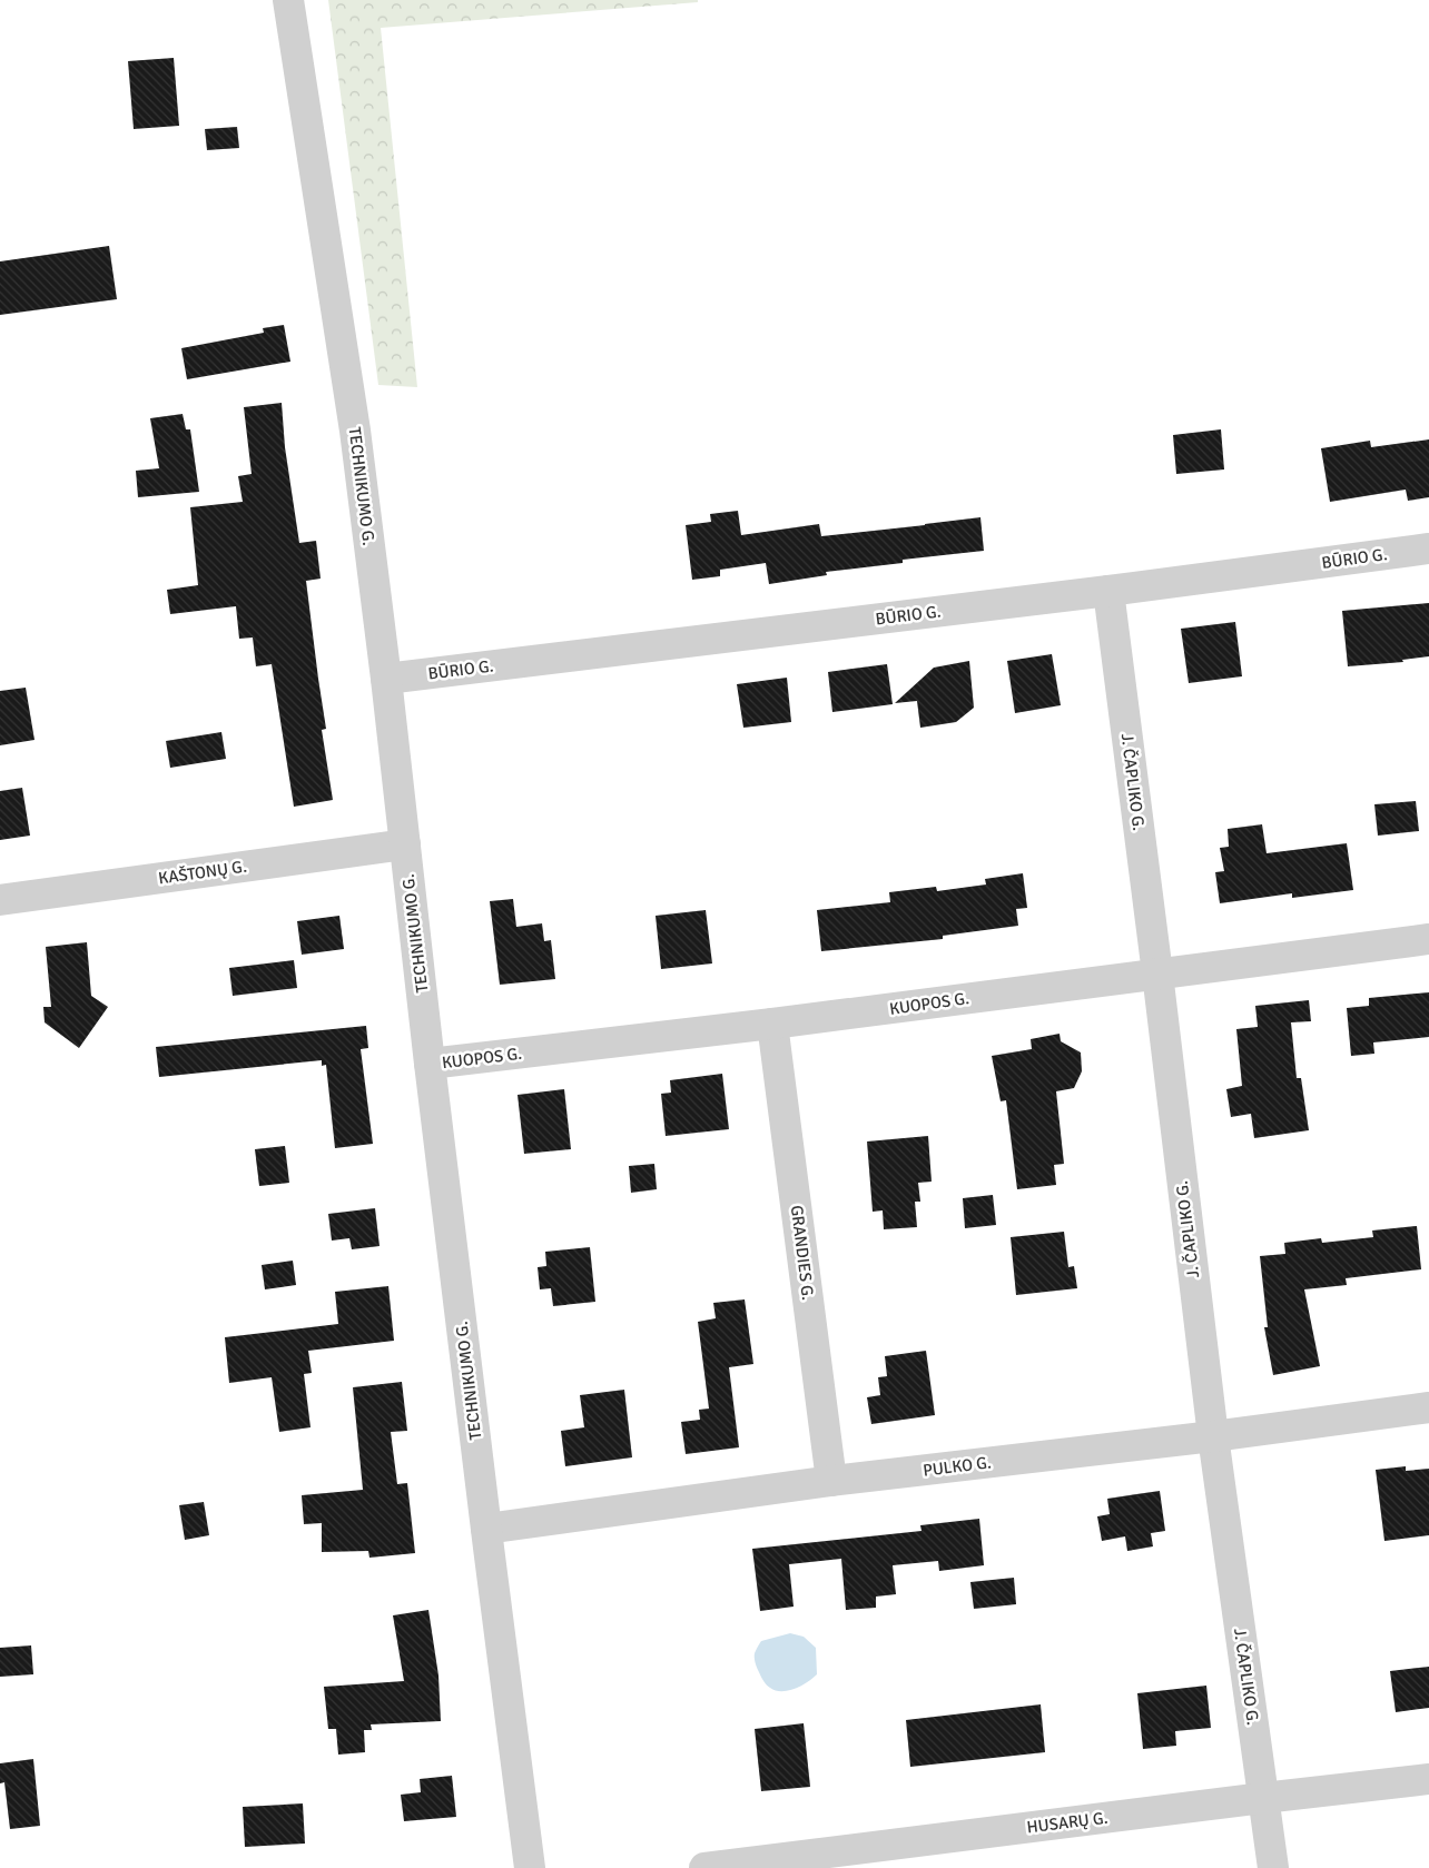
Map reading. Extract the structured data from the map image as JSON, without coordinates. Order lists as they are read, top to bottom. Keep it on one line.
{"streets":{"street":["TECHNIKUMO G.","BŪRIO G.","J. ČAPLIKO G.","KAŠTONŲ G.","KUOPOS G.","GRANDIES G.","PULKO G.","HUSARŲ G."]},"crossings":[["TECHNIKUMO G.","BŪRIO G."],["TECHNIKUMO G.","KAŠTONŲ G."],["TECHNIKUMO G.","KUOPOS G."],["TECHNIKUMO G.","PULKO G."],["BŪRIO G.","J. ČAPLIKO G."],["J. ČAPLIKO G.","KUOPOS G."],["J. ČAPLIKO G.","PULKO G."],["J. ČAPLIKO G.","HUSARŲ G."],["KUOPOS G.","GRANDIES G."],["GRANDIES G.","PULKO G."]]}
